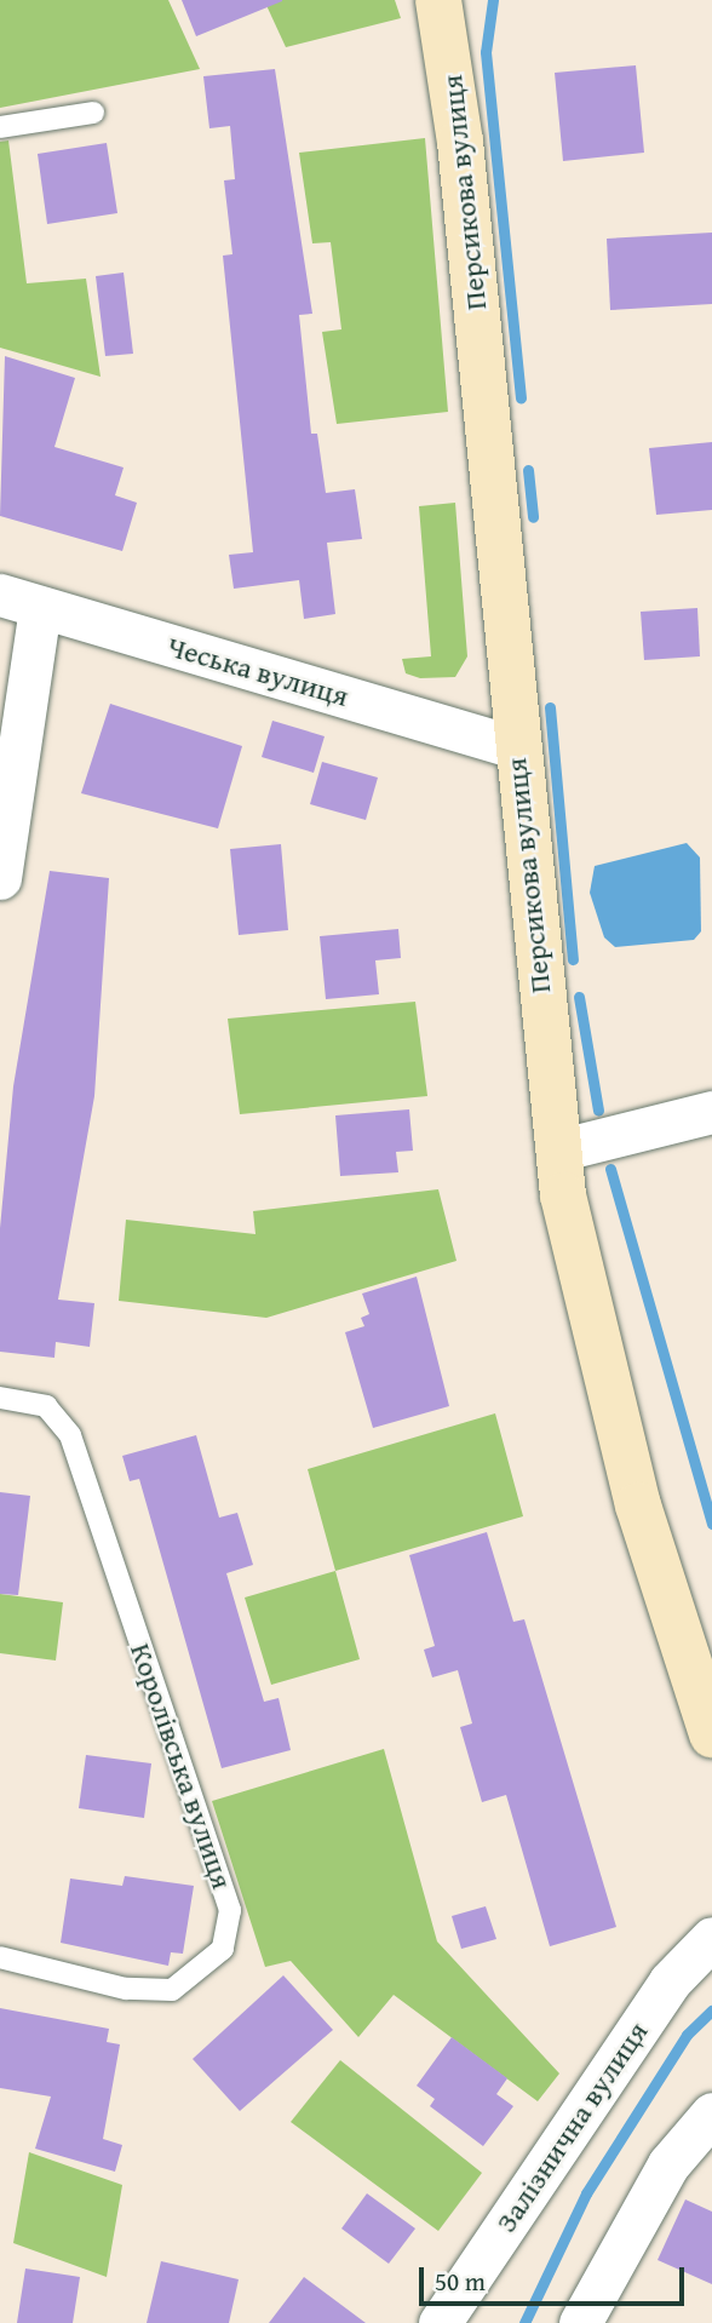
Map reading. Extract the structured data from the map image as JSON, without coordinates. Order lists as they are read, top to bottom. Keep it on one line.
{"streets":{"main road":["Персикова вулиця"],"street":["Чеська вулиця","Залізнична вулиця"],"lane":["Королівська вулиця"]},"crossings":[["Персикова вулиця","Чеська вулиця"]],"scale_bar":"50 m"}
